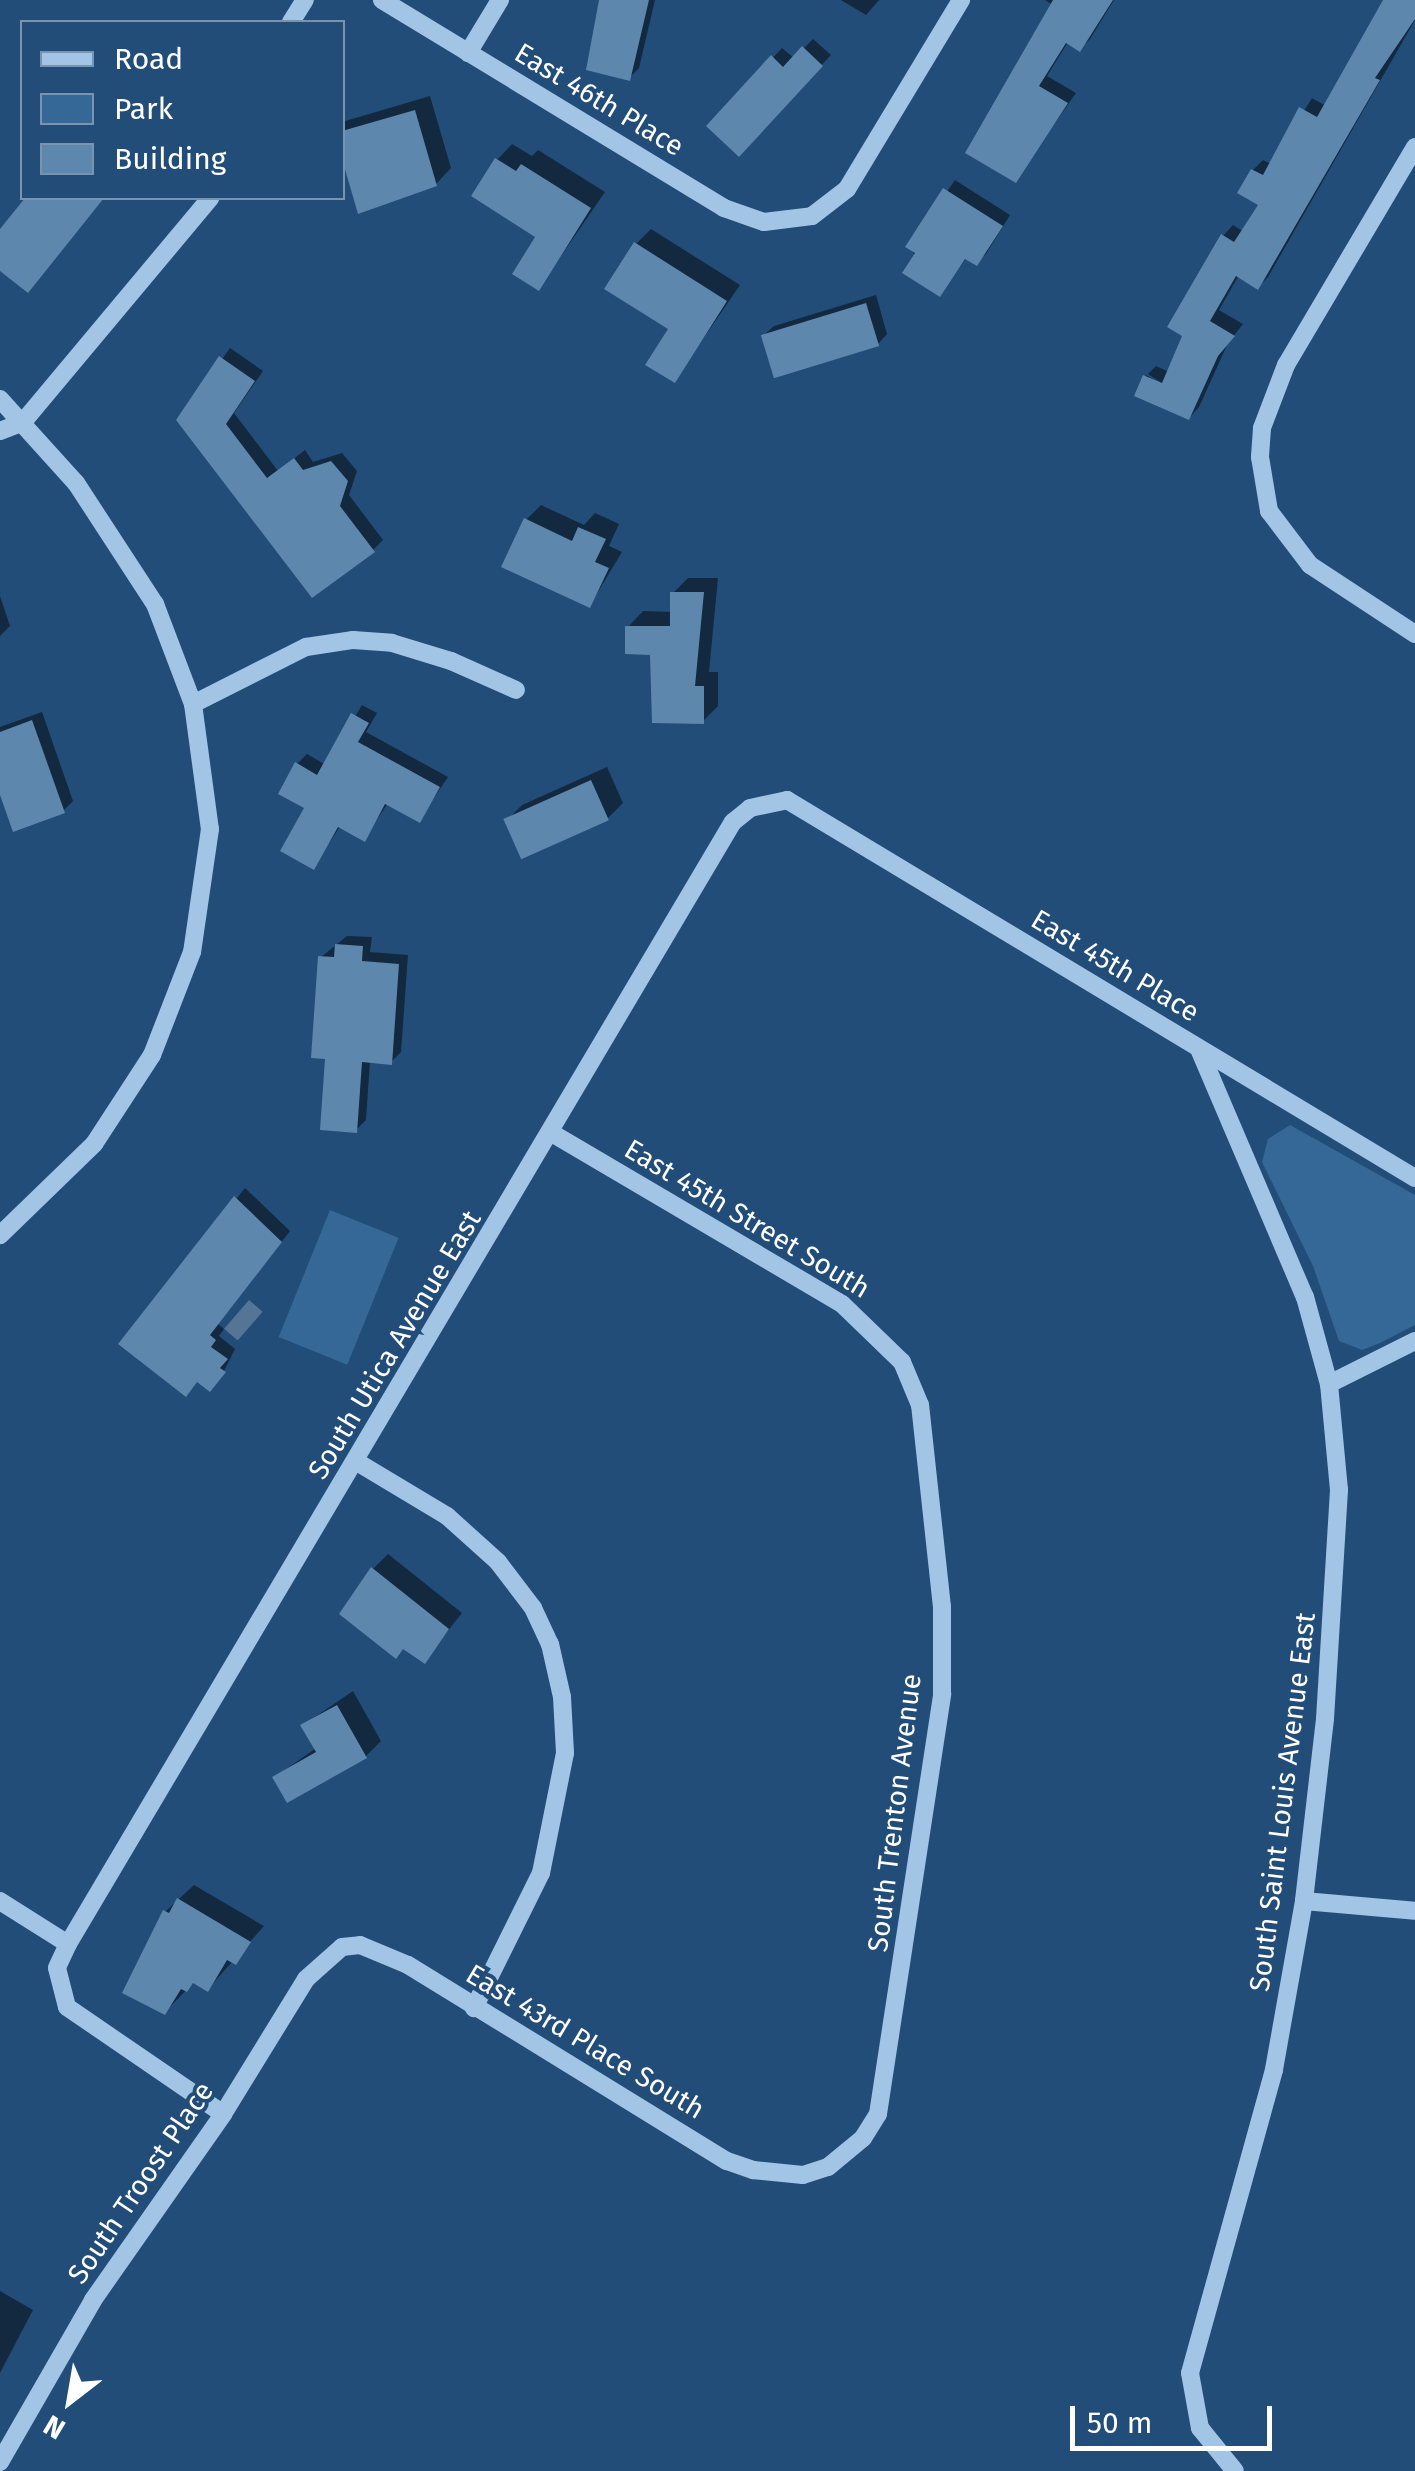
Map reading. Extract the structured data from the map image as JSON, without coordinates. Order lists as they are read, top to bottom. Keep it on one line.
{"streets":{"street":["East 46th Place","East 45th Place","East 45th Street South","South Utica Avenue East","South Saint Louis Avenue East","South Trenton Avenue","East 43rd Place South","South Troost Place"]},"crossings":[["East 45th Place","South Utica Avenue East"],["East 45th Place","South Saint Louis Avenue East"],["East 45th Street South","South Utica Avenue East"],["East 45th Street South","South Trenton Avenue"],["South Trenton Avenue","East 43rd Place South"],["East 43rd Place South","South Troost Place"]],"legend":["Road","Park","Building"],"scale_bar":"50 m","north":"bottom left"}
